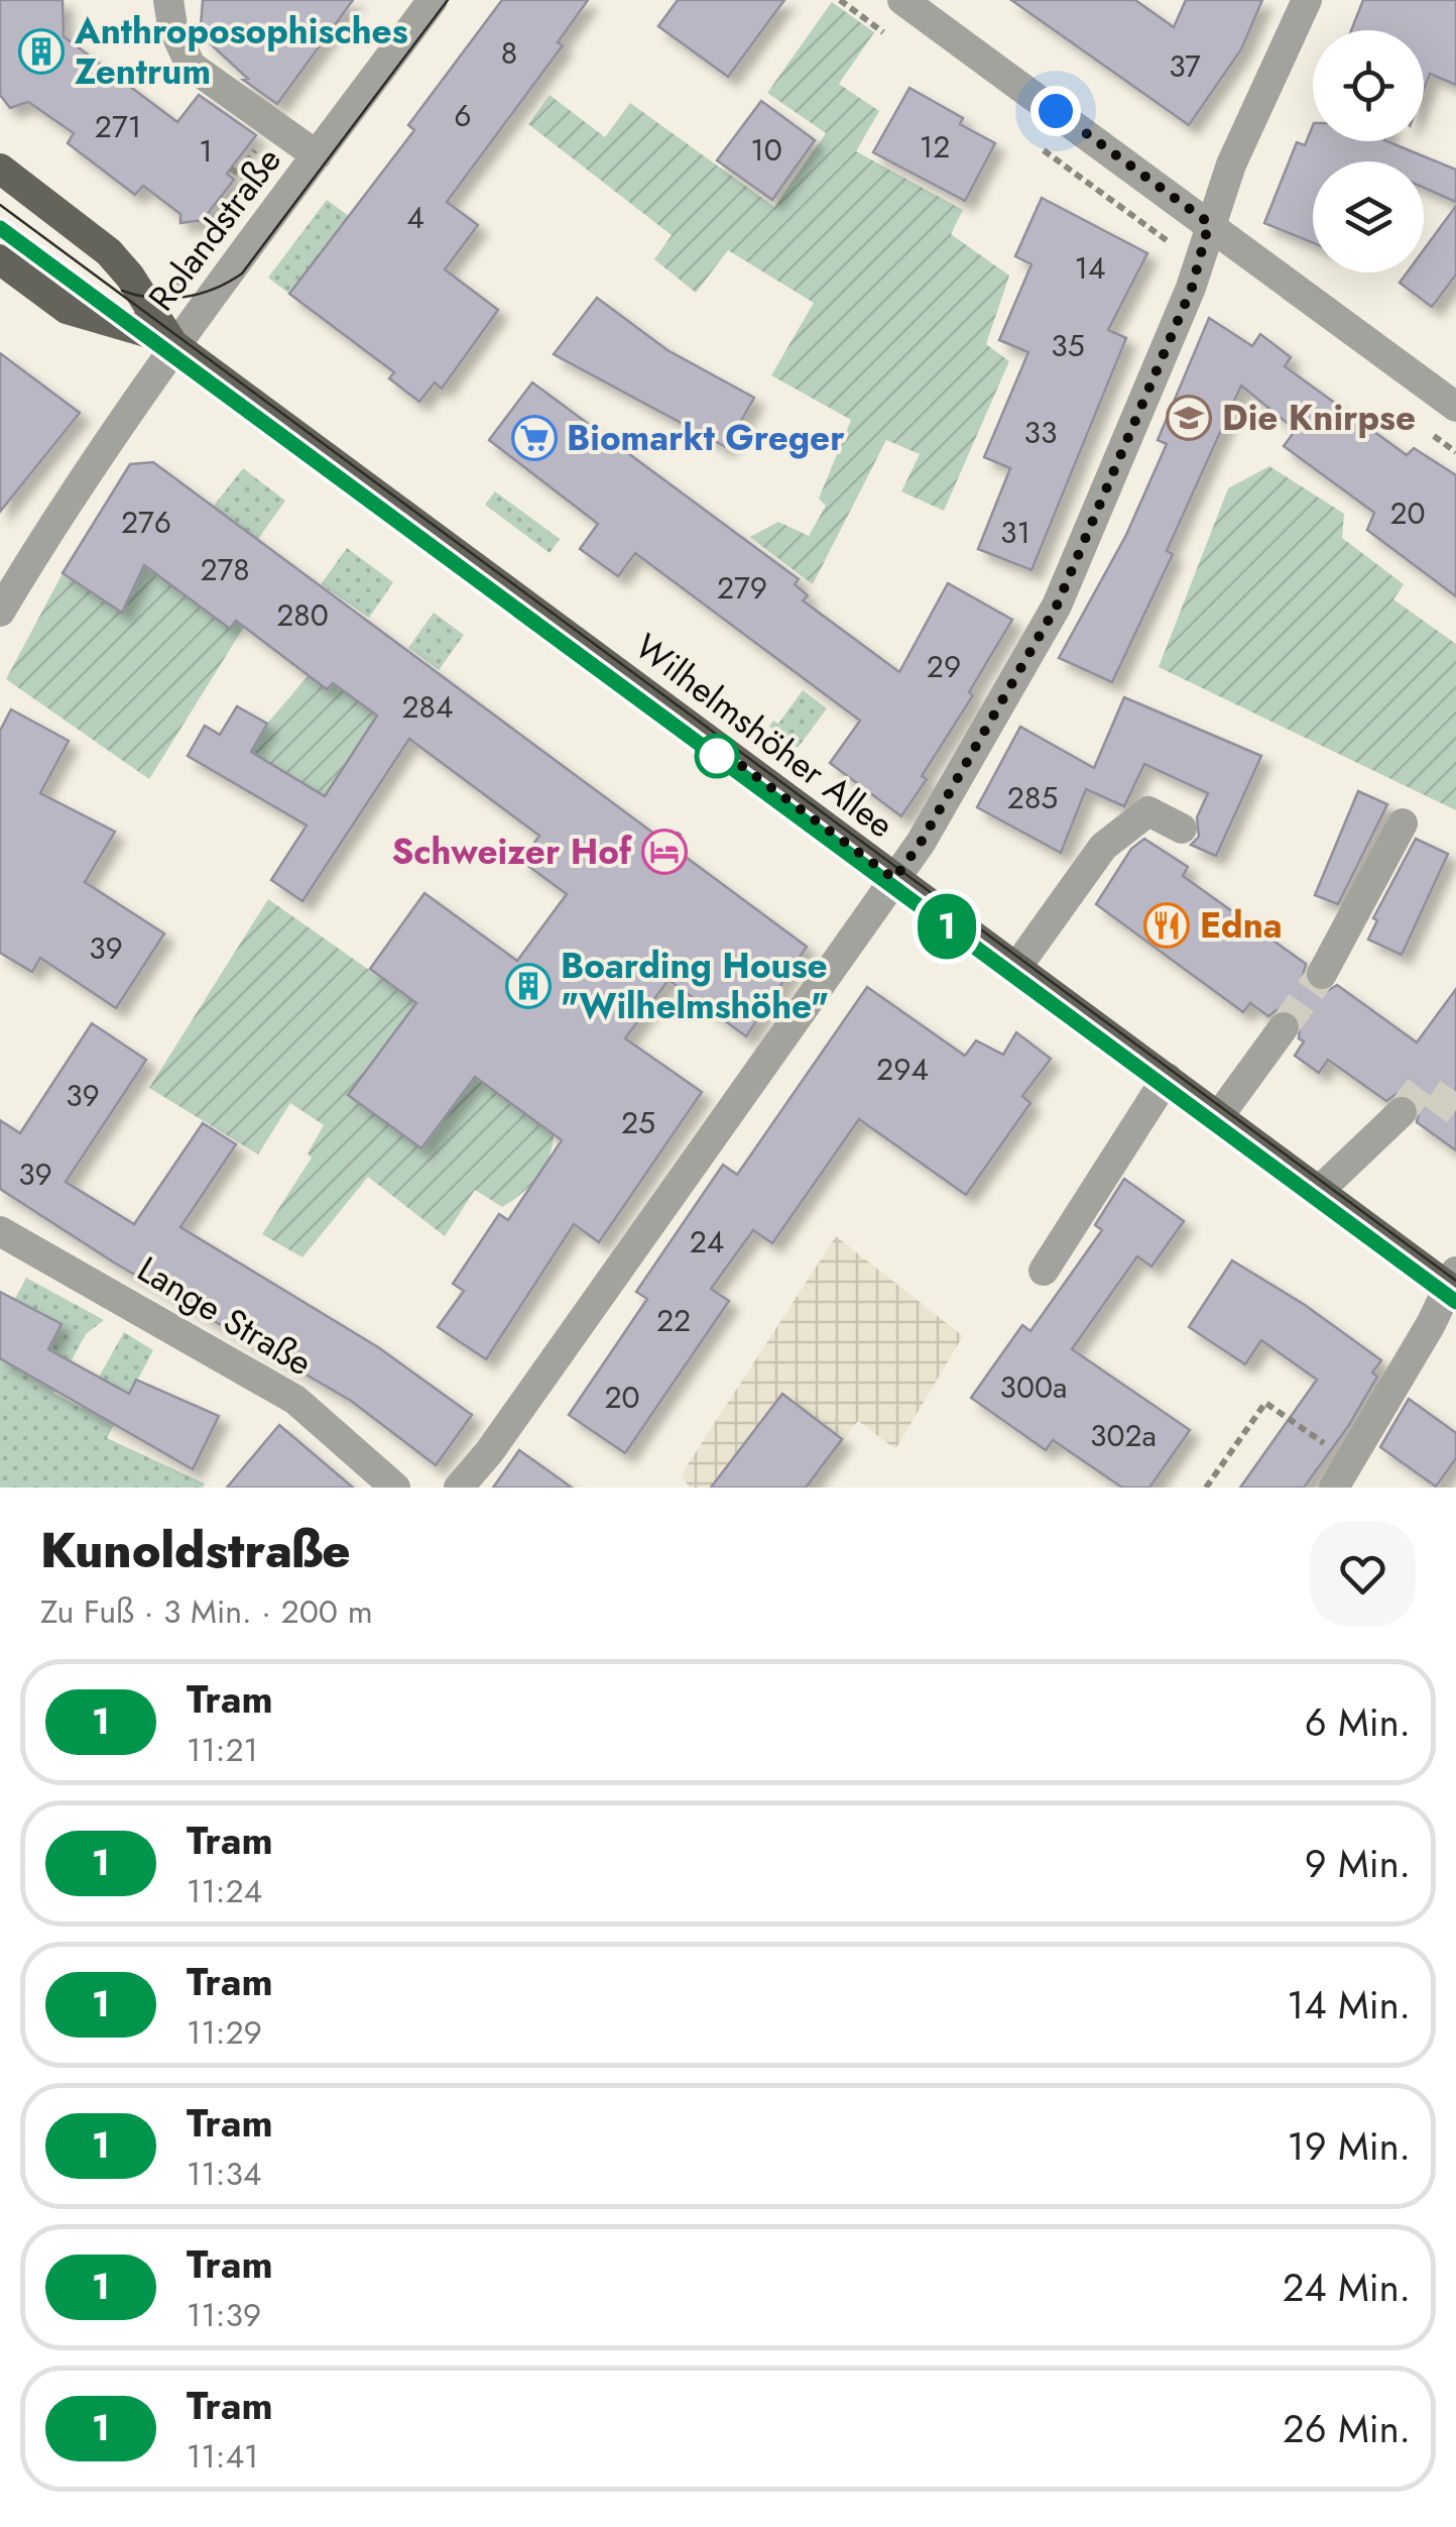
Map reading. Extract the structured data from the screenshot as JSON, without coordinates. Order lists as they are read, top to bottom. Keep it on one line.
{"streets":{"main road":["Wilhelmshöher Allee"],"street":["Rolandstraße","Lange Straße"]},"crossings":[["Rolandstraße","Wilhelmshöher Allee"]],"places":{"building":["Anthroposophisches Zentrum","Boarding House \"Wilhelmshöhe\""],"school or university":["Die Knirpse"],"supermarket":["Biomarkt Greger"],"hotel":["Schweizer Hof"],"restaurant":["Edna"]},"lines":["tram line 1"],"house_numbers":["8","37","6","271","12","10","1","4","14","35","33","20","276","31","278","279","280","29","284","285","39","294","39","25","39","24","22","300a","20","302a"],"page":{"on_map":"1","heading":["Kunoldstraße","Zu Fuß · 3 Min. · 200 m"],"list":[{"mark":"1","name":"Tram","note":"11:21","value":"6 Min."},{"mark":"1","name":"Tram","note":"11:24","value":"9 Min."},{"mark":"1","name":"Tram","note":"11:29","value":"14 Min."},{"mark":"1","name":"Tram","note":"11:34","value":"19 Min."},{"mark":"1","name":"Tram","note":"11:39","value":"24 Min."},{"mark":"1","name":"Tram","note":"11:41","value":"26 Min."}]}}
